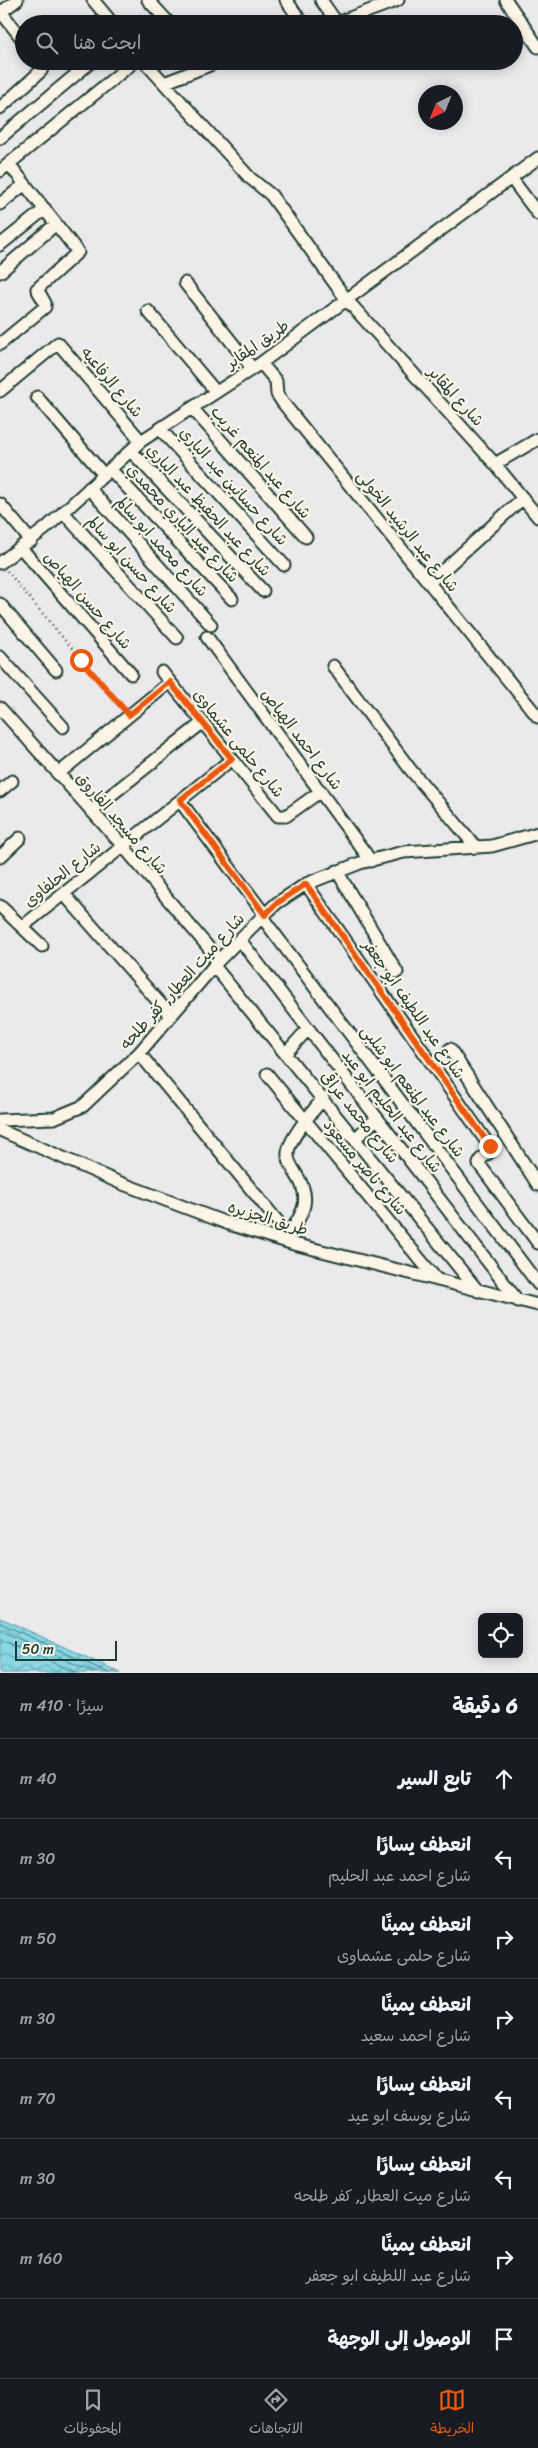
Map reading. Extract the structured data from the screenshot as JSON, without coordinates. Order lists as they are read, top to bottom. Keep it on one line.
{"streets":{"street":["طريق المقابر","شارع الرفاعيه","شارع المقابر","شارع عبد المنعم غريب","شارع حسانين عبد الباري","شارع عبد الحفيظ عبد الباري","شارع عبد الباري محمدي","شارع عبد الرشيد الخولى","شارع محمد ابو سالم","شارع حسن ابو سالم","شارع حسن الهياص","شارع احمد الهياص","شارع حلمى عشماوى","شارع مسجد الفاروق","شارع الحلفاوى","شارع ميت العطار, كفر طلحه","شارع عبد اللطيف ابو جعفر","شارع عبد المنعم ابو شلبى","شارع عبد الحليم ابو عيد","شارع محمد عراقى","شارع ناصر مسعود","طريق الجزيره"]},"crossings":[["طريق المقابر","شارع الرفاعيه"],["طريق المقابر","شارع المقابر"],["طريق المقابر","شارع عبد المنعم غريب"],["طريق المقابر","شارع حسانين عبد الباري"],["طريق المقابر","شارع عبد الحفيظ عبد الباري"],["طريق المقابر","شارع عبد الباري محمدي"],["طريق المقابر","شارع عبد الرشيد الخولى"],["طريق المقابر","شارع محمد ابو سالم"],["طريق المقابر","شارع حسن ابو سالم"],["طريق المقابر","شارع حسن الهياص"],["شارع احمد الهياص","شارع حلمى عشماوى"],["شارع احمد الهياص","شارع ميت العطار, كفر طلحه"],["شارع حلمى عشماوى","شارع الحلفاوى"],["شارع مسجد الفاروق","شارع الحلفاوى"],["شارع مسجد الفاروق","شارع ميت العطار, كفر طلحه"],["شارع مسجد الفاروق","شارع محمد عراقى"],["شارع الحلفاوى","شارع عبد المنعم ابو شلبى"],["شارع ميت العطار, كفر طلحه","شارع عبد اللطيف ابو جعفر"],["شارع ميت العطار, كفر طلحه","شارع عبد المنعم ابو شلبى"],["شارع ميت العطار, كفر طلحه","شارع عبد الحليم ابو عيد"],["شارع ميت العطار, كفر طلحه","شارع محمد عراقى"],["شارع عبد الحليم ابو عيد","طريق الجزيره"],["شارع محمد عراقى","طريق الجزيره"],["شارع ناصر مسعود","طريق الجزيره"]],"scale_bar":"50 m","north":"bottom left","page":{"search":"ابحث هنا","scale":"50 m","heading":["6 دقيقة","سيرًا · 410 m"],"list":[["تابع السير","40 m"],["انعطف يسارًا","شارع احمد عبد الحليم","30 m"],["انعطف يمينًا","شارع حلمى عشماوى","50 m"],["انعطف يمينًا","شارع احمد سعيد","30 m"],["انعطف يسارًا","شارع يوسف ابو عيد","70 m"],["انعطف يسارًا","شارع ميت العطار, كفر طلحه","30 m"],["انعطف يمينًا","شارع عبد اللطيف ابو جعفر","160 m"],"الوصول إلى الوجهة"],"nav":["الخريطة","الاتجاهات","المحفوظات"]}}
